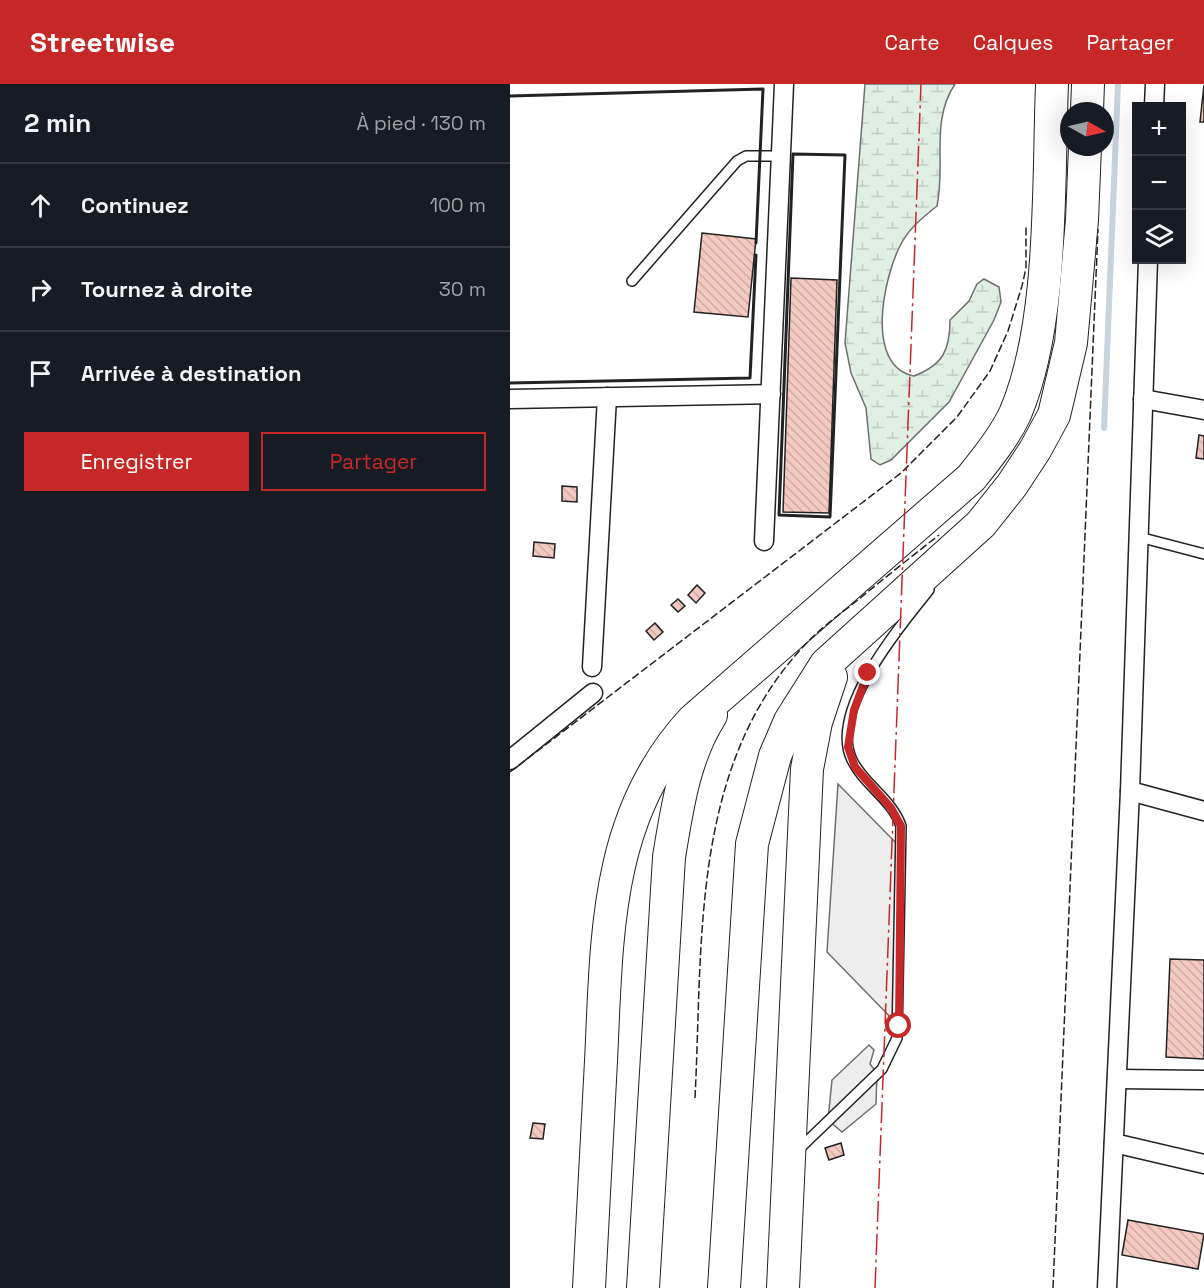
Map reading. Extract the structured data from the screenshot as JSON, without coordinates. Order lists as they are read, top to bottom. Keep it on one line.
{"north":"right","page":{"header":"Streetwise","nav":["Carte","Calques","Partager"],"heading":["2 min","À pied · 130 m"],"map_buttons":["+","−"],"list":[["Continuez","100 m"],["Tournez à droite","30 m"],"Arrivée à destination"],"buttons":["Enregistrer","Partager"]}}
